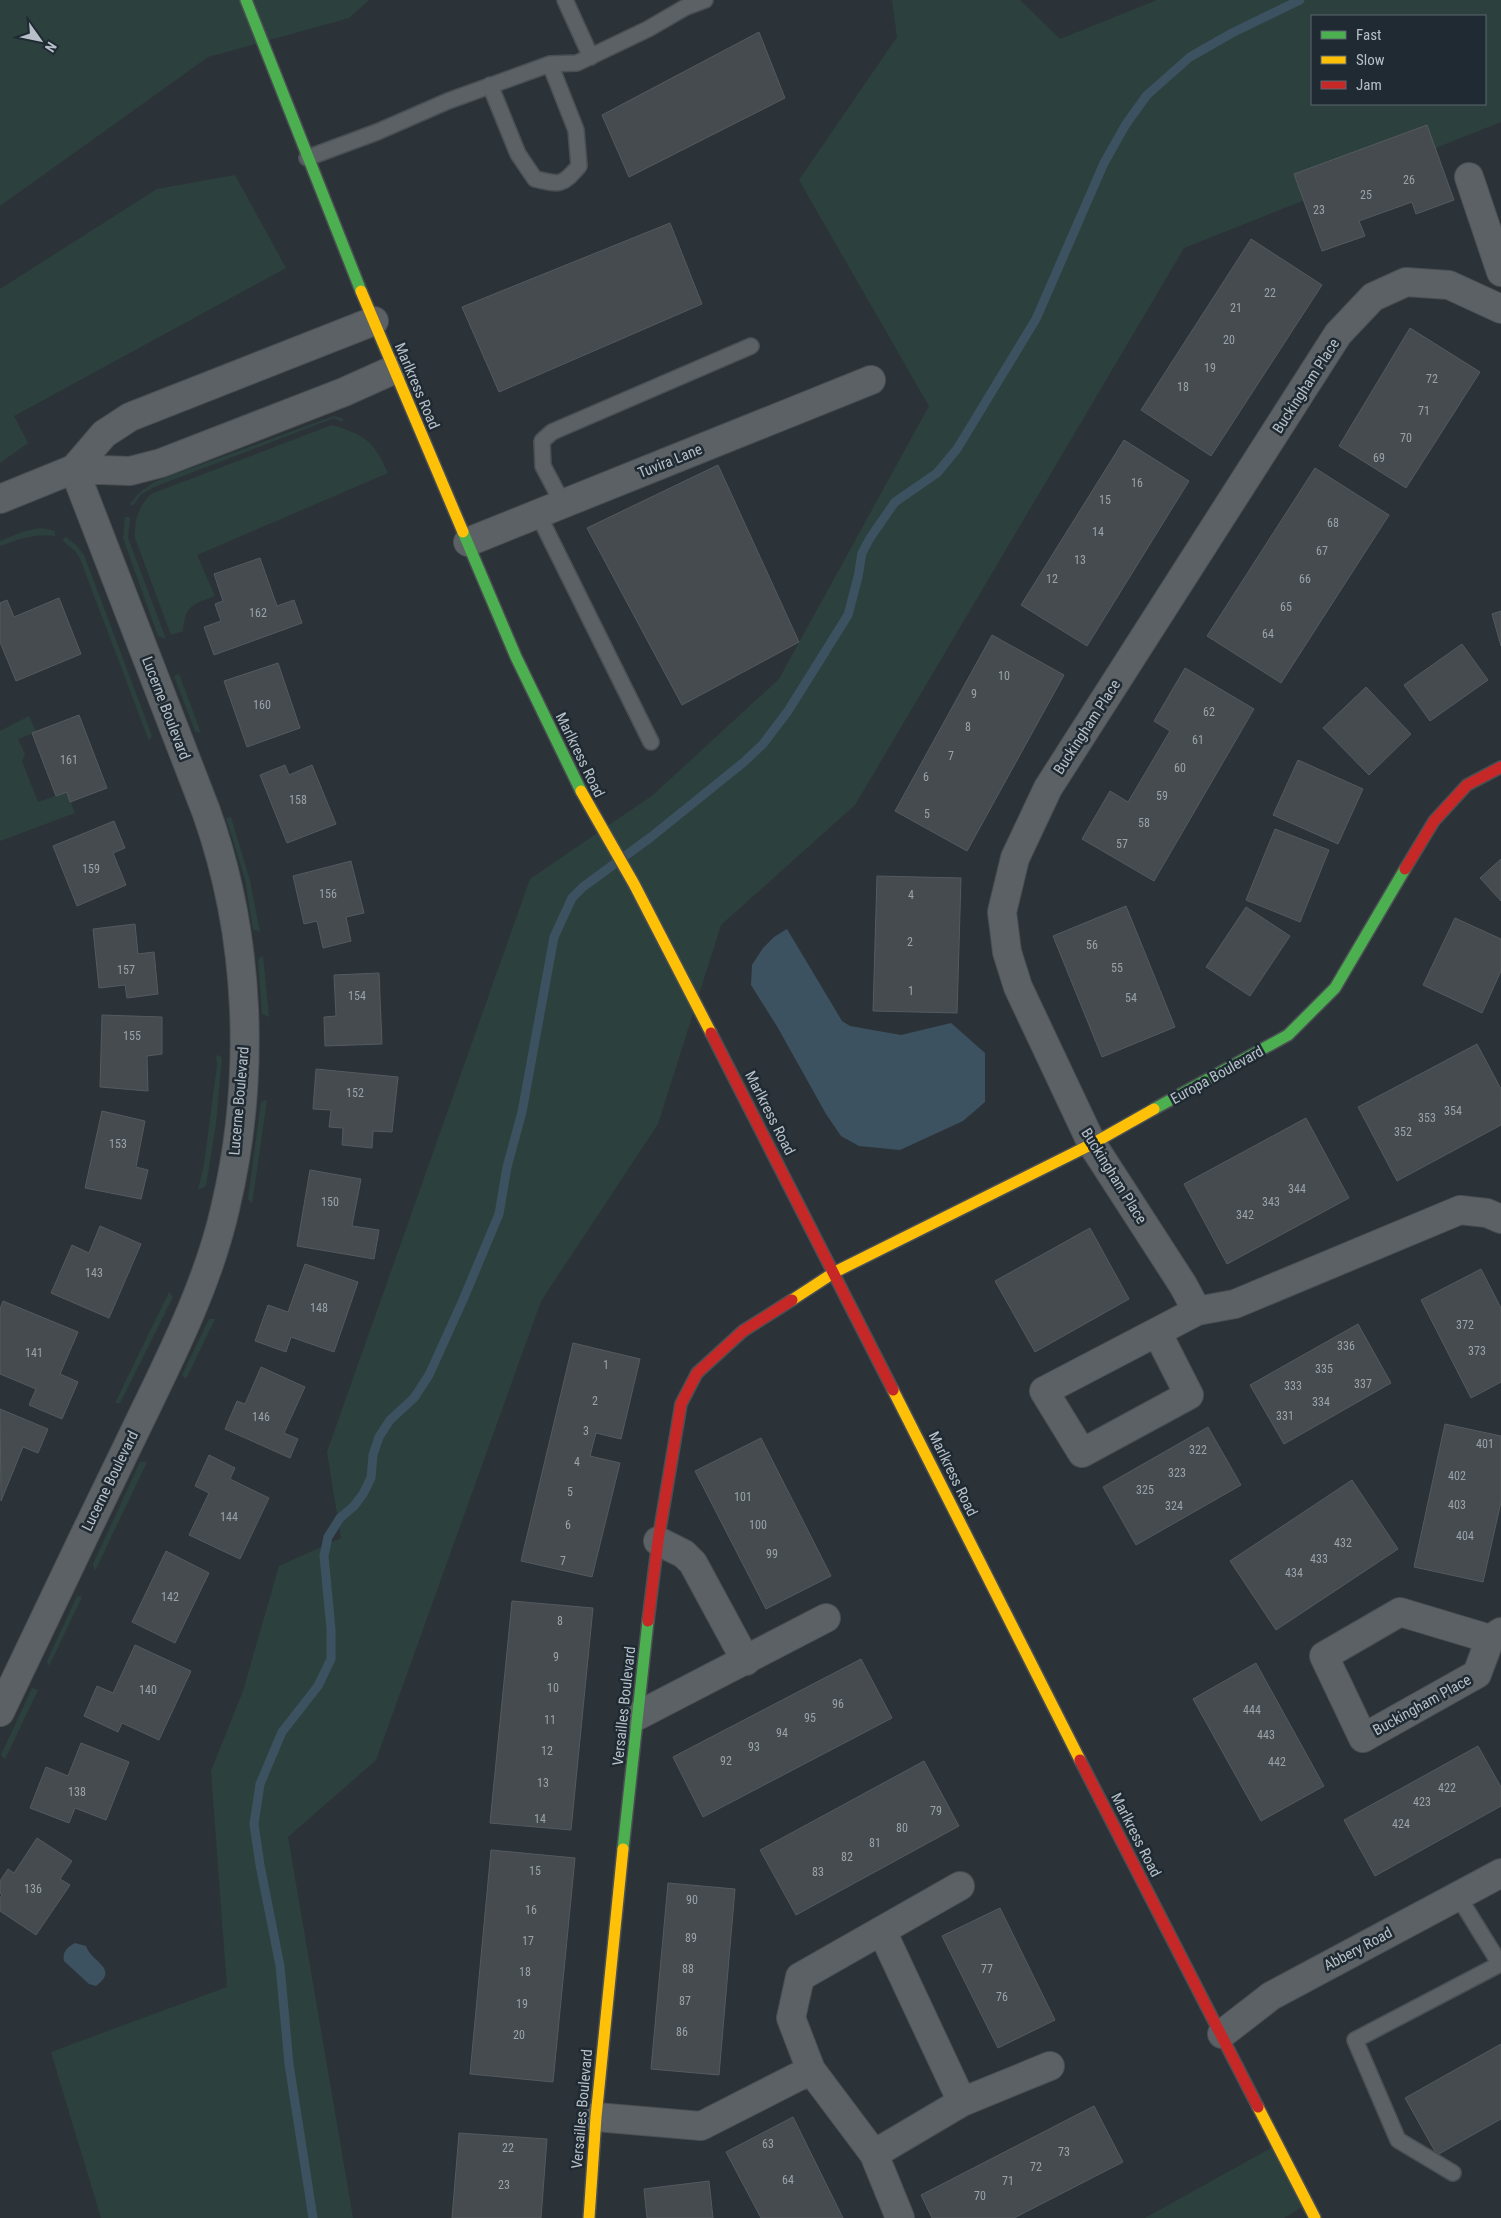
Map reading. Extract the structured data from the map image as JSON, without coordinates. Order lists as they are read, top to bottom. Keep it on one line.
{"streets":{"street":["Marlkress Road","Buckingham Place","Tuvira Lane","Lucerne Boulevard","Europa Boulevard","Versailles Boulevard","Abbery Road"]},"crossings":[["Marlkress Road","Tuvira Lane"],["Marlkress Road","Europa Boulevard"],["Marlkress Road","Versailles Boulevard"],["Marlkress Road","Abbery Road"],["Buckingham Place","Europa Boulevard"],["Europa Boulevard","Versailles Boulevard"]],"house_numbers":["26","25","23","22","21","20","19","72","18","71","70","69","16","15","68","14","67","13","12","66","65","162","64","10","9","160","62","8","61","7","161","60","6","59","158","5","58","57","159","156","4","2","56","55","157","1","154","54","155","152","354","353","352","153","344","150","343","342","143","148","372","336","373","141","1","335","337","333","2","334","331","146","3","401","322","4","323","402","325","5","101","403","324","144","6","100","404","432","99","433","7","434","142","8","9","10","140","96","444","95","11","94","443","93","12","92","442","13","422","138","423","79","14","424","80","81","82","15","83","136","90","16","89","17","88","77","18","76","87","19","86","20","63","22","73","72","64","71","23","70"],"legend":["Fast","Slow","Jam"],"north":"bottom right"}
